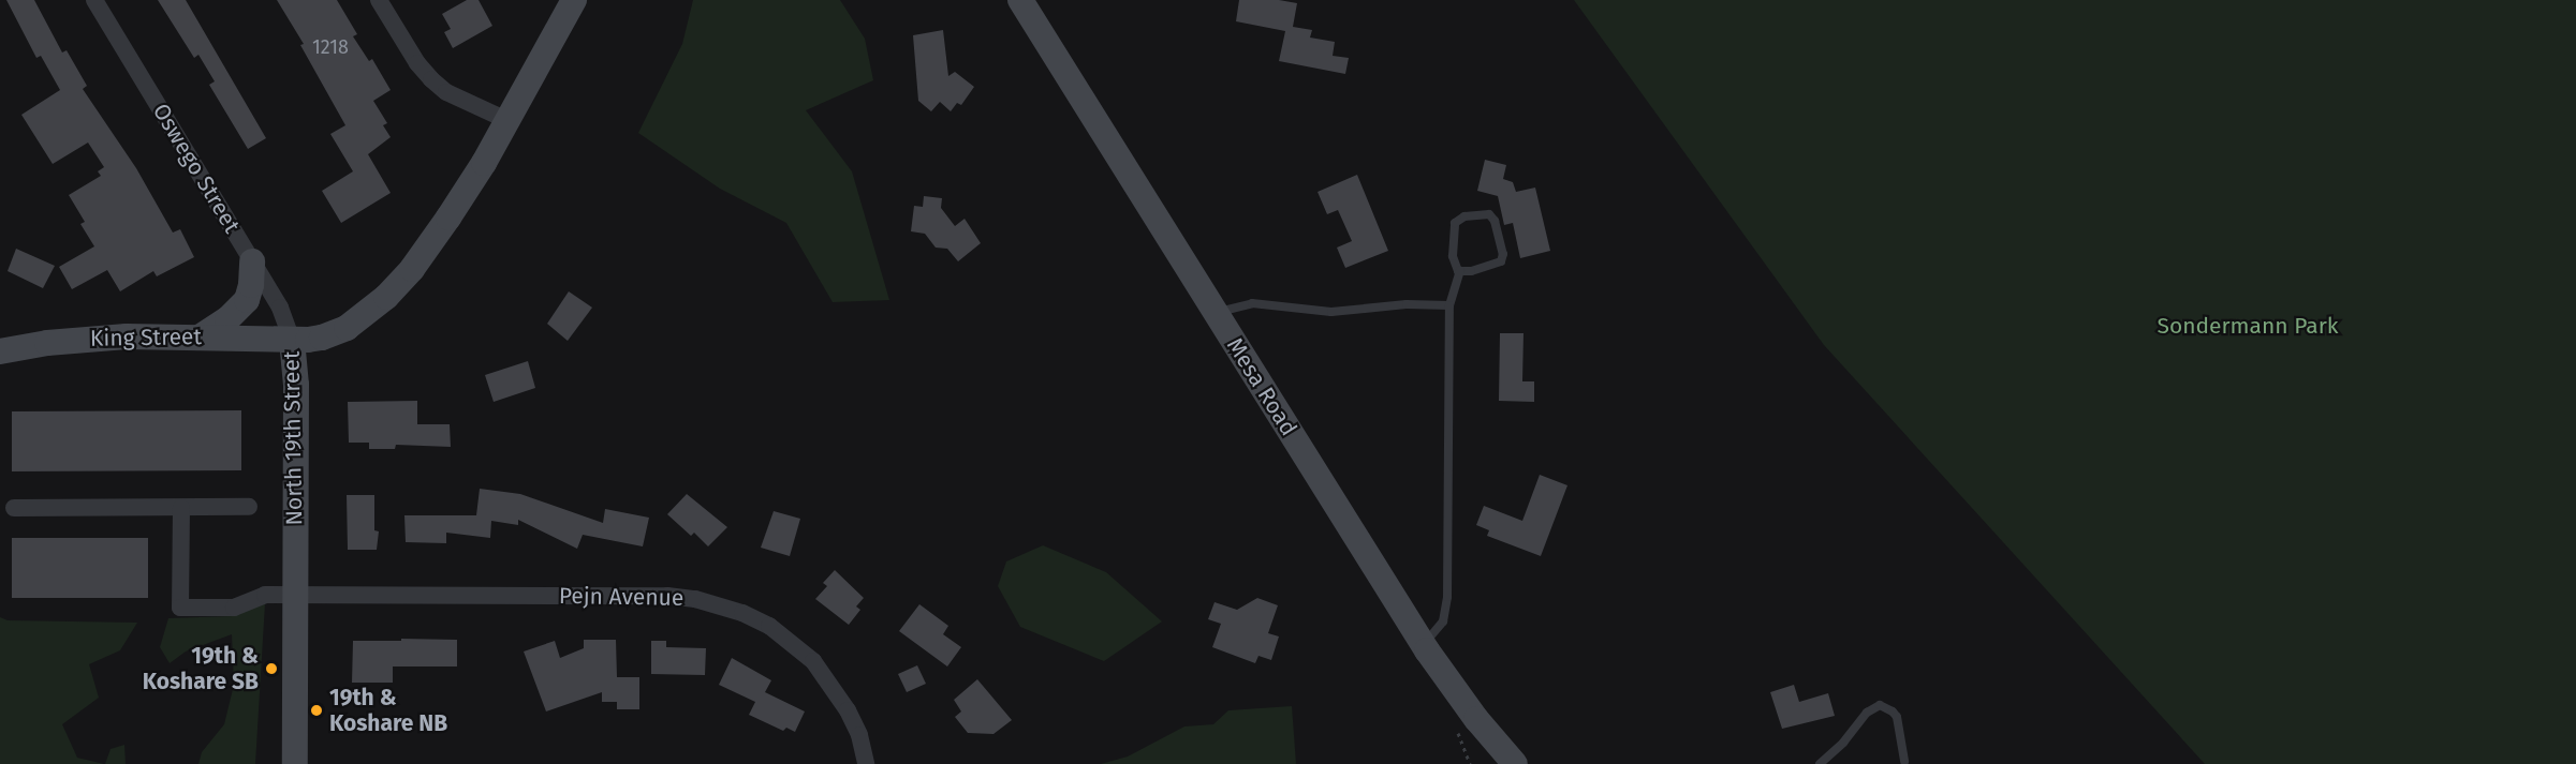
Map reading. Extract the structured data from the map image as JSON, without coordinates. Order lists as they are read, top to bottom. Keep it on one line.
{"streets":{"street":["Oswego Street","King Street","Mesa Road","North 19th Street","Pejn Avenue"]},"crossings":[["Oswego Street","King Street"],["Oswego Street","North 19th Street"],["King Street","North 19th Street"],["North 19th Street","Pejn Avenue"]],"parks":["Sondermann Park"],"places":["19th & Koshare SB","19th & Koshare NB"],"house_numbers":["1218"]}
